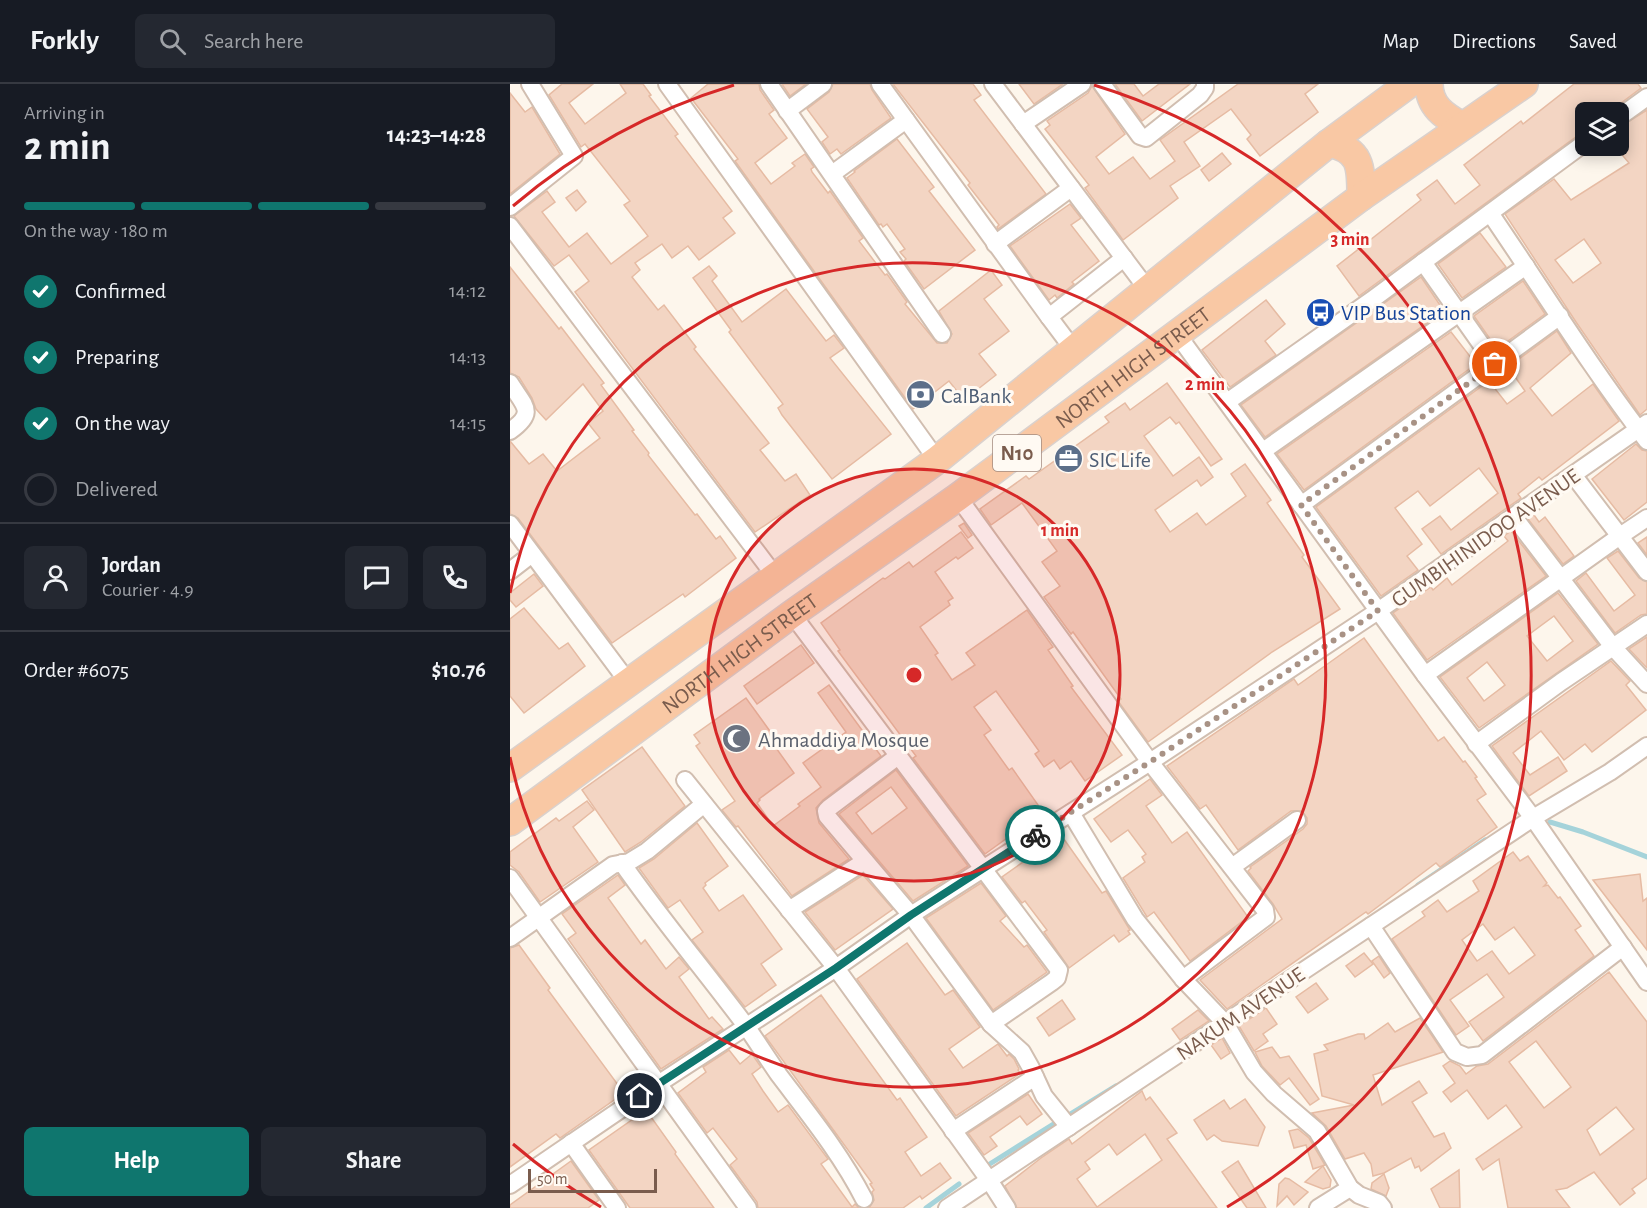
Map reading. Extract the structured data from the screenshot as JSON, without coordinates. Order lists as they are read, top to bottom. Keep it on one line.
{"streets":{"highway":["NORTH HIGH STREET","N10"],"street":["GUMBIHINIDOO AVENUE","NAKUM AVENUE"]},"places":{"bus stop":["VIP Bus Station"],"bank":["CalBank"],"office":["SIC Life"],"mosque":["Ahmaddiya Mosque"]},"scale_bar":"50 m","page":{"header":"Forkly","search":"Search here","nav":["Map","Directions","Saved"],"heading":["2 min","Arriving in","14:23–14:28"],"panel":["Jordan","Courier · 4.9","Order #6075","$10.76"],"bar":"On the way · 180 m","list":[["Confirmed","14:12"],["Preparing","14:13"],["On the way","14:15"],"Delivered"],"buttons":["Help","Share"],"scale":"50 m"},"rings":["3 min","2 min","1 min"]}
